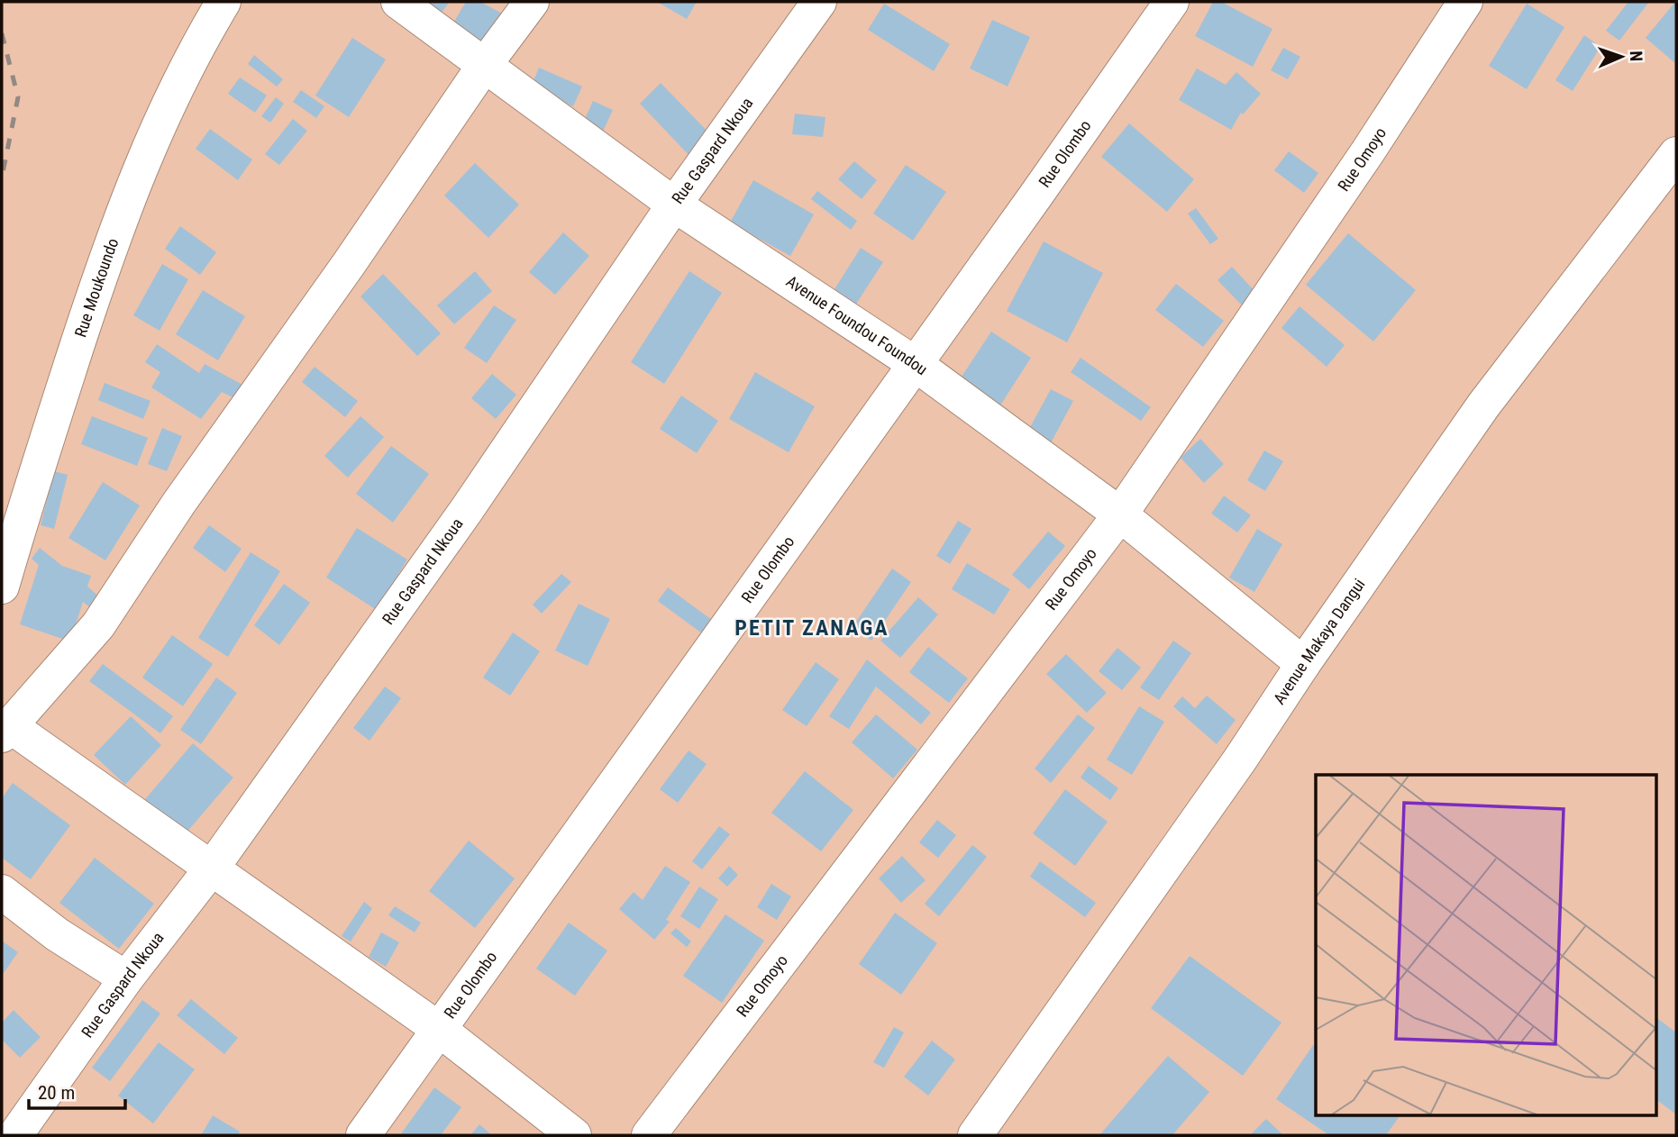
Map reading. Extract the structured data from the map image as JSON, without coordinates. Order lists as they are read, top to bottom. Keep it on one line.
{"streets":{"street":["Rue Gaspard Nkoua","Rue Olombo","Rue Omoyo","Rue Moukoundo","Avenue Foundou Foundou","Avenue Makaya Dangui"]},"crossings":[["Rue Gaspard Nkoua","Avenue Foundou Foundou"],["Rue Olombo","Avenue Foundou Foundou"],["Rue Omoyo","Avenue Foundou Foundou"],["Avenue Foundou Foundou","Avenue Makaya Dangui"]],"districts":["PETIT ZANAGA"],"scale_bar":"20 m","north":"right"}
